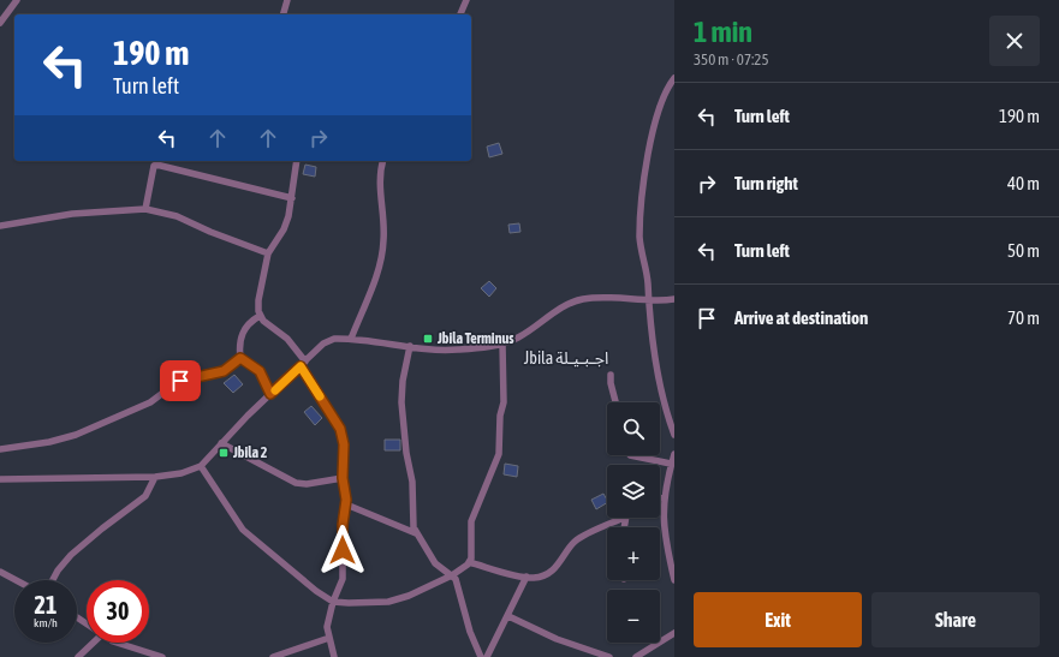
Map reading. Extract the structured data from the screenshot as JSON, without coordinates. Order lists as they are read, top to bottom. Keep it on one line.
{"districts":["Jbila اجـبـيـلة"],"places":{"transit":["Jbila Terminus","Jbila 2"]},"page":{"heading":["1 min","350 m · 07:25"],"turn":["190 m","Turn left"],"list":[{"name":"Turn left","value":"190 m"},{"name":"Turn right","value":"40 m"},{"name":"Turn left","value":"50 m"},{"name":"Arrive at destination","value":"70 m"}],"map_buttons":["+","−"],"speed":"21 km/h","limit":"30","buttons":["Exit","Share"]}}
